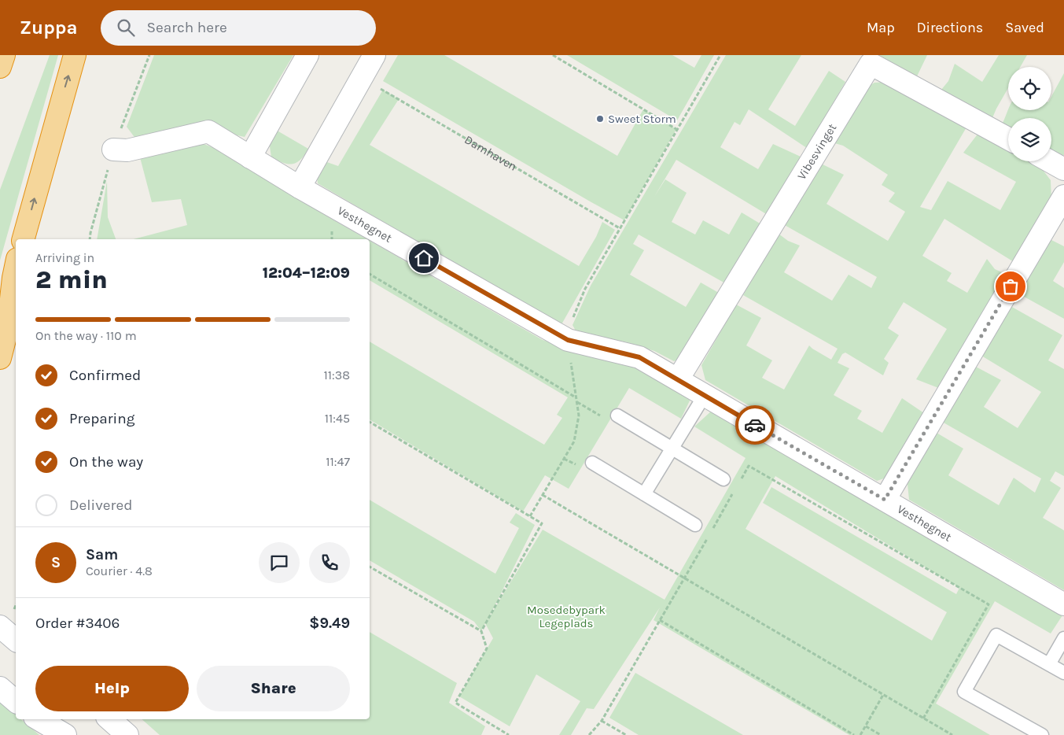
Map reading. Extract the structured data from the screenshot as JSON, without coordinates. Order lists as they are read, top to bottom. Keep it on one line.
{"streets":{"street":["Vibesvinget","Vesthegnet"],"path":["Damhaven"]},"crossings":[["Vibesvinget","Vesthegnet"]],"parks":["Mosedebypark Legeplads"],"places":["Sweet Storm"],"page":{"header":"Zuppa","search":"Search here","nav":["Map","Directions","Saved"],"heading":["2 min","Arriving in","12:04–12:09"],"panel":["Sam","Courier · 4.8","Order #3406","$9.49"],"bar":"On the way · 110 m","list":[["Confirmed","11:38"],["Preparing","11:45"],["On the way","11:47"],"Delivered"],"round":"S","buttons":["Help","Share"]}}
